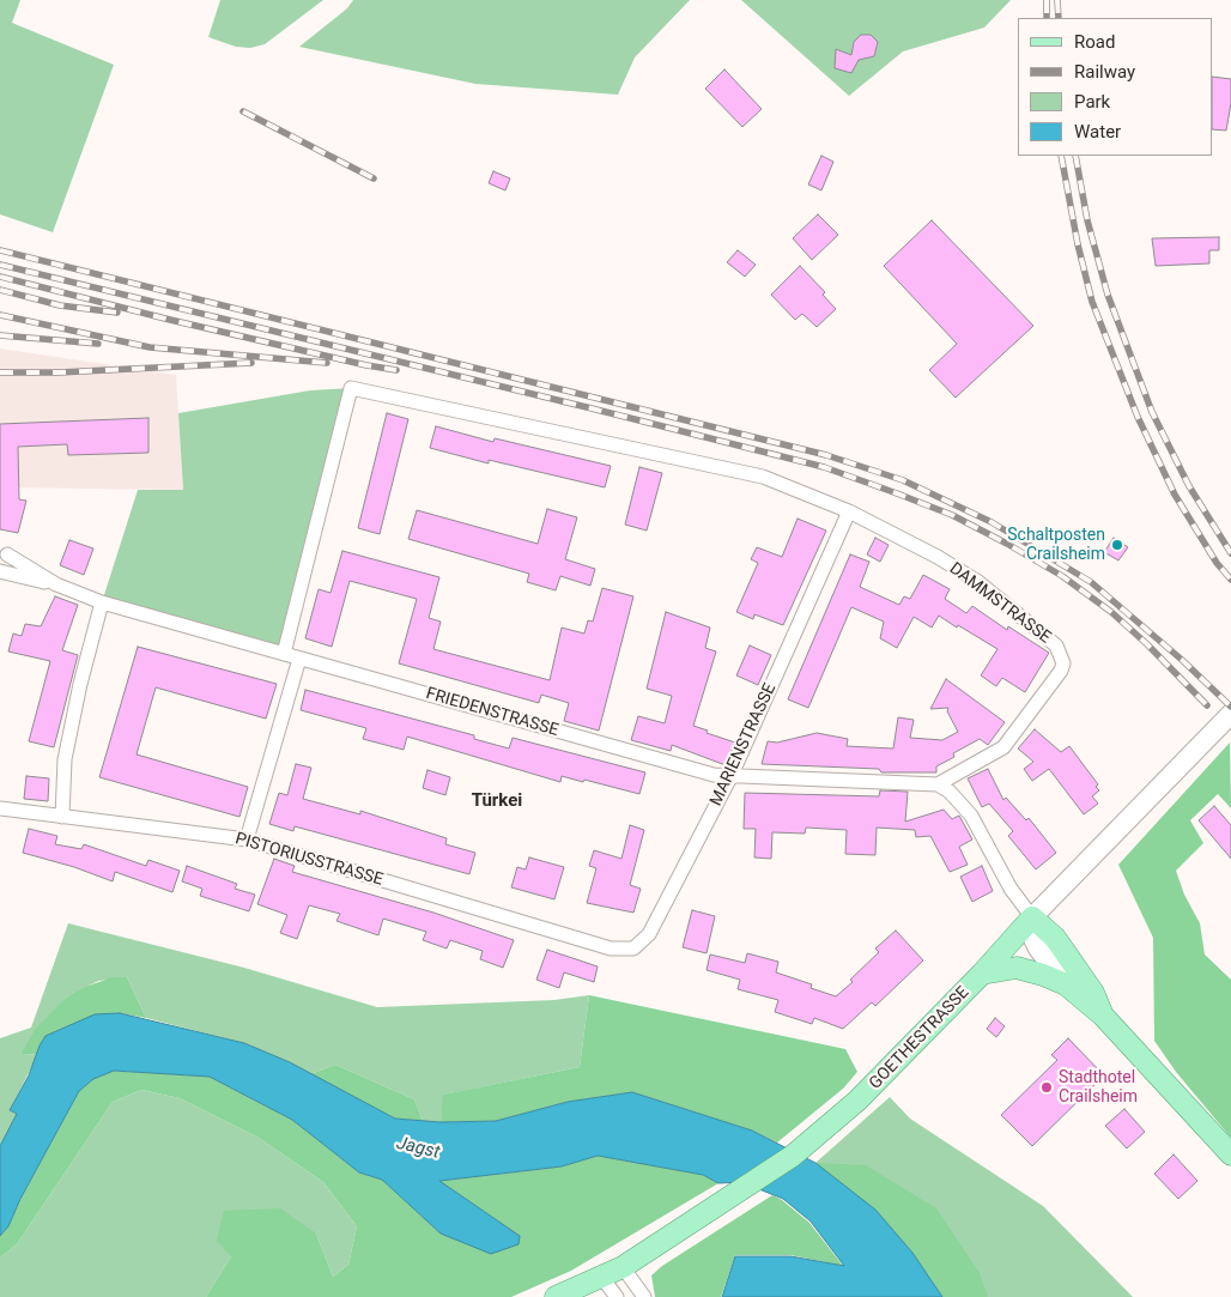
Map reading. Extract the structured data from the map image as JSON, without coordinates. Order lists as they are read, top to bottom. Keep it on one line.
{"streets":{"main road":["GOETHESTRASSE"],"street":["DAMMSTRASSE","FRIEDENSTRASSE","MARIENSTRASSE","PISTORIUSSTRASSE"]},"crossings":[["DAMMSTRASSE","FRIEDENSTRASSE"],["DAMMSTRASSE","MARIENSTRASSE"],["FRIEDENSTRASSE","MARIENSTRASSE"],["MARIENSTRASSE","PISTORIUSSTRASSE"]],"districts":["Türkei"],"water":["Jagst"],"places":["Schaltposten Crailsheim","Stadthotel Crailsheim"],"legend":["Road","Railway","Park","Water"]}
